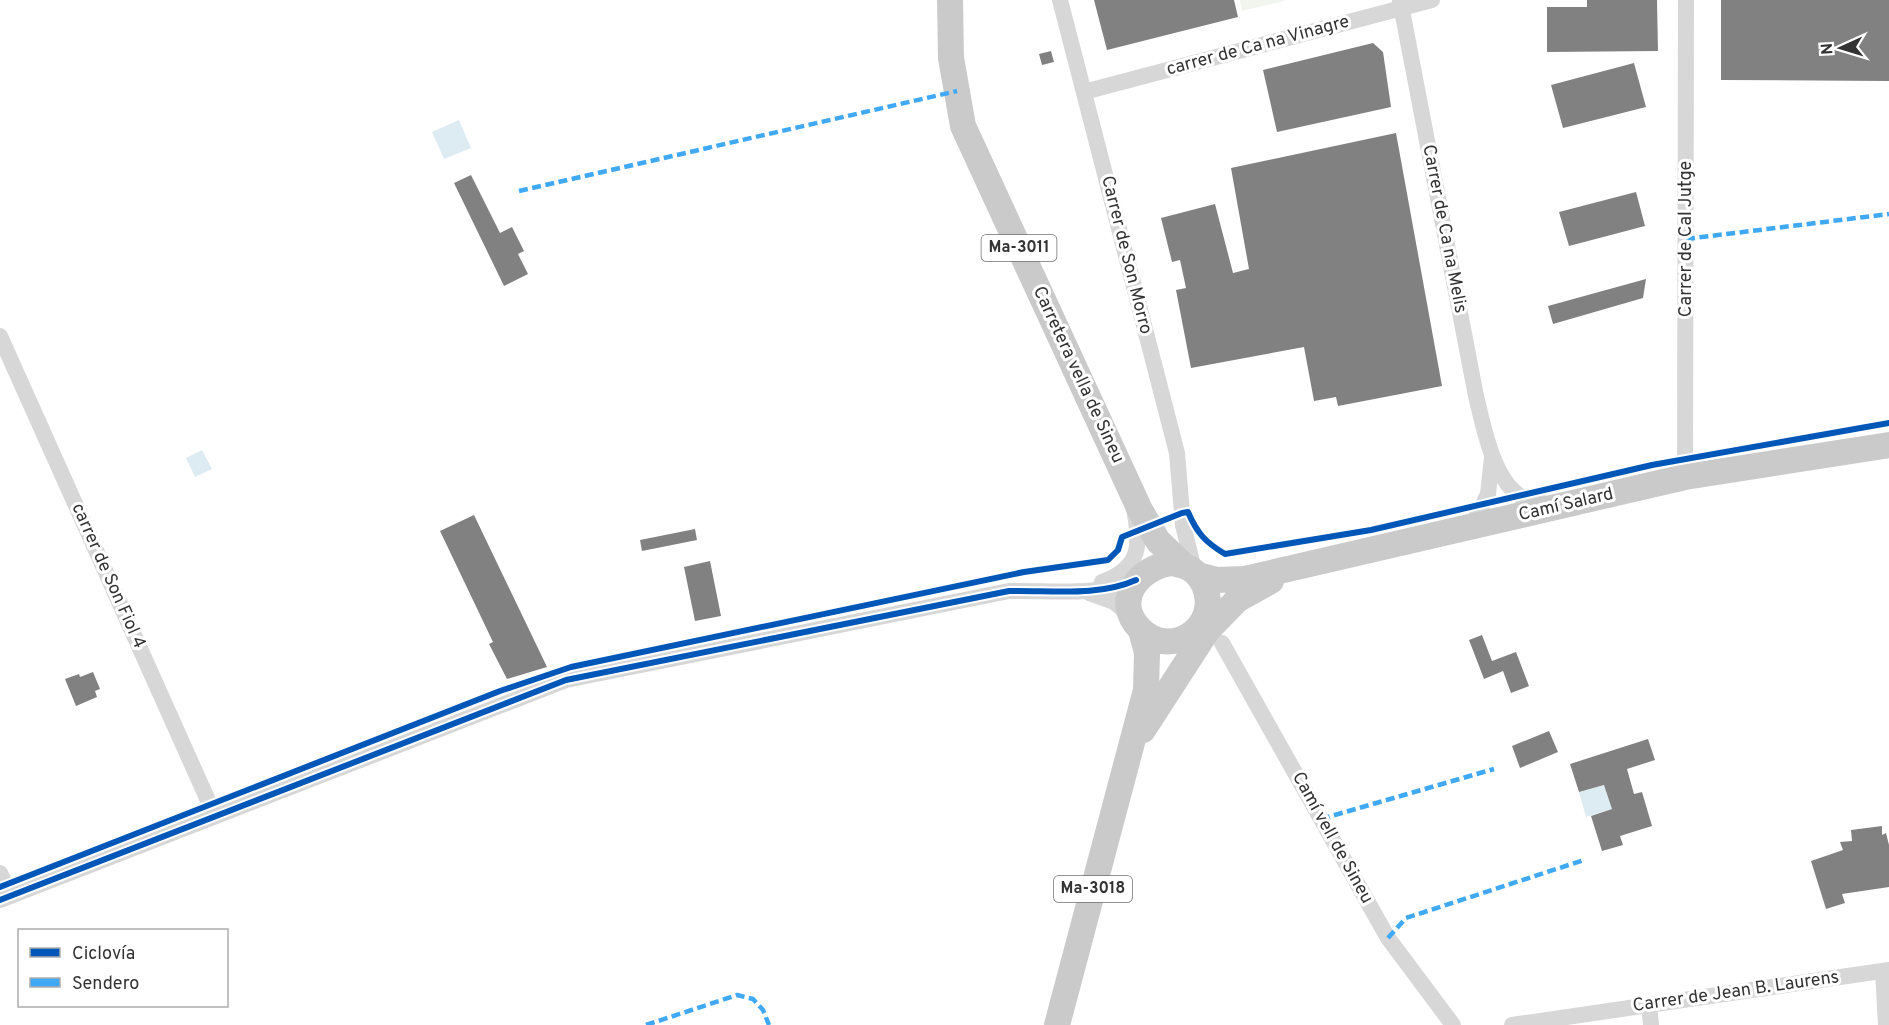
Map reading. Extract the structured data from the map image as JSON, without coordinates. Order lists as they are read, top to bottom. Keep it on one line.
{"streets":{"main road":["Ma-3011","Carretera vella de Sineu","Camí Salard","Ma-3018"],"street":["carrer de Ca na Vinagre","Carrer de Ca na Melis","Carrer de Cal Jutge","Carrer de Son Morro","carrer de Son Fiol 4","Camí vell de Sineu","Carrer de Jean B. Laurens"]},"crossings":[["carrer de Ca na Vinagre","Carrer de Ca na Melis"],["carrer de Ca na Vinagre","Carrer de Son Morro"],["Carrer de Ca na Melis","Camí Salard"],["Carrer de Cal Jutge","Camí Salard"],["Carrer de Son Morro","Carretera vella de Sineu"],["Carrer de Son Morro","Camí Salard"],["Carrer de Son Morro","Ma-3018"],["Carretera vella de Sineu","Camí Salard"],["Carretera vella de Sineu","Ma-3018"],["Camí Salard","Ma-3018"]],"legend":["Ciclovía","Sendero"],"north":"left"}
